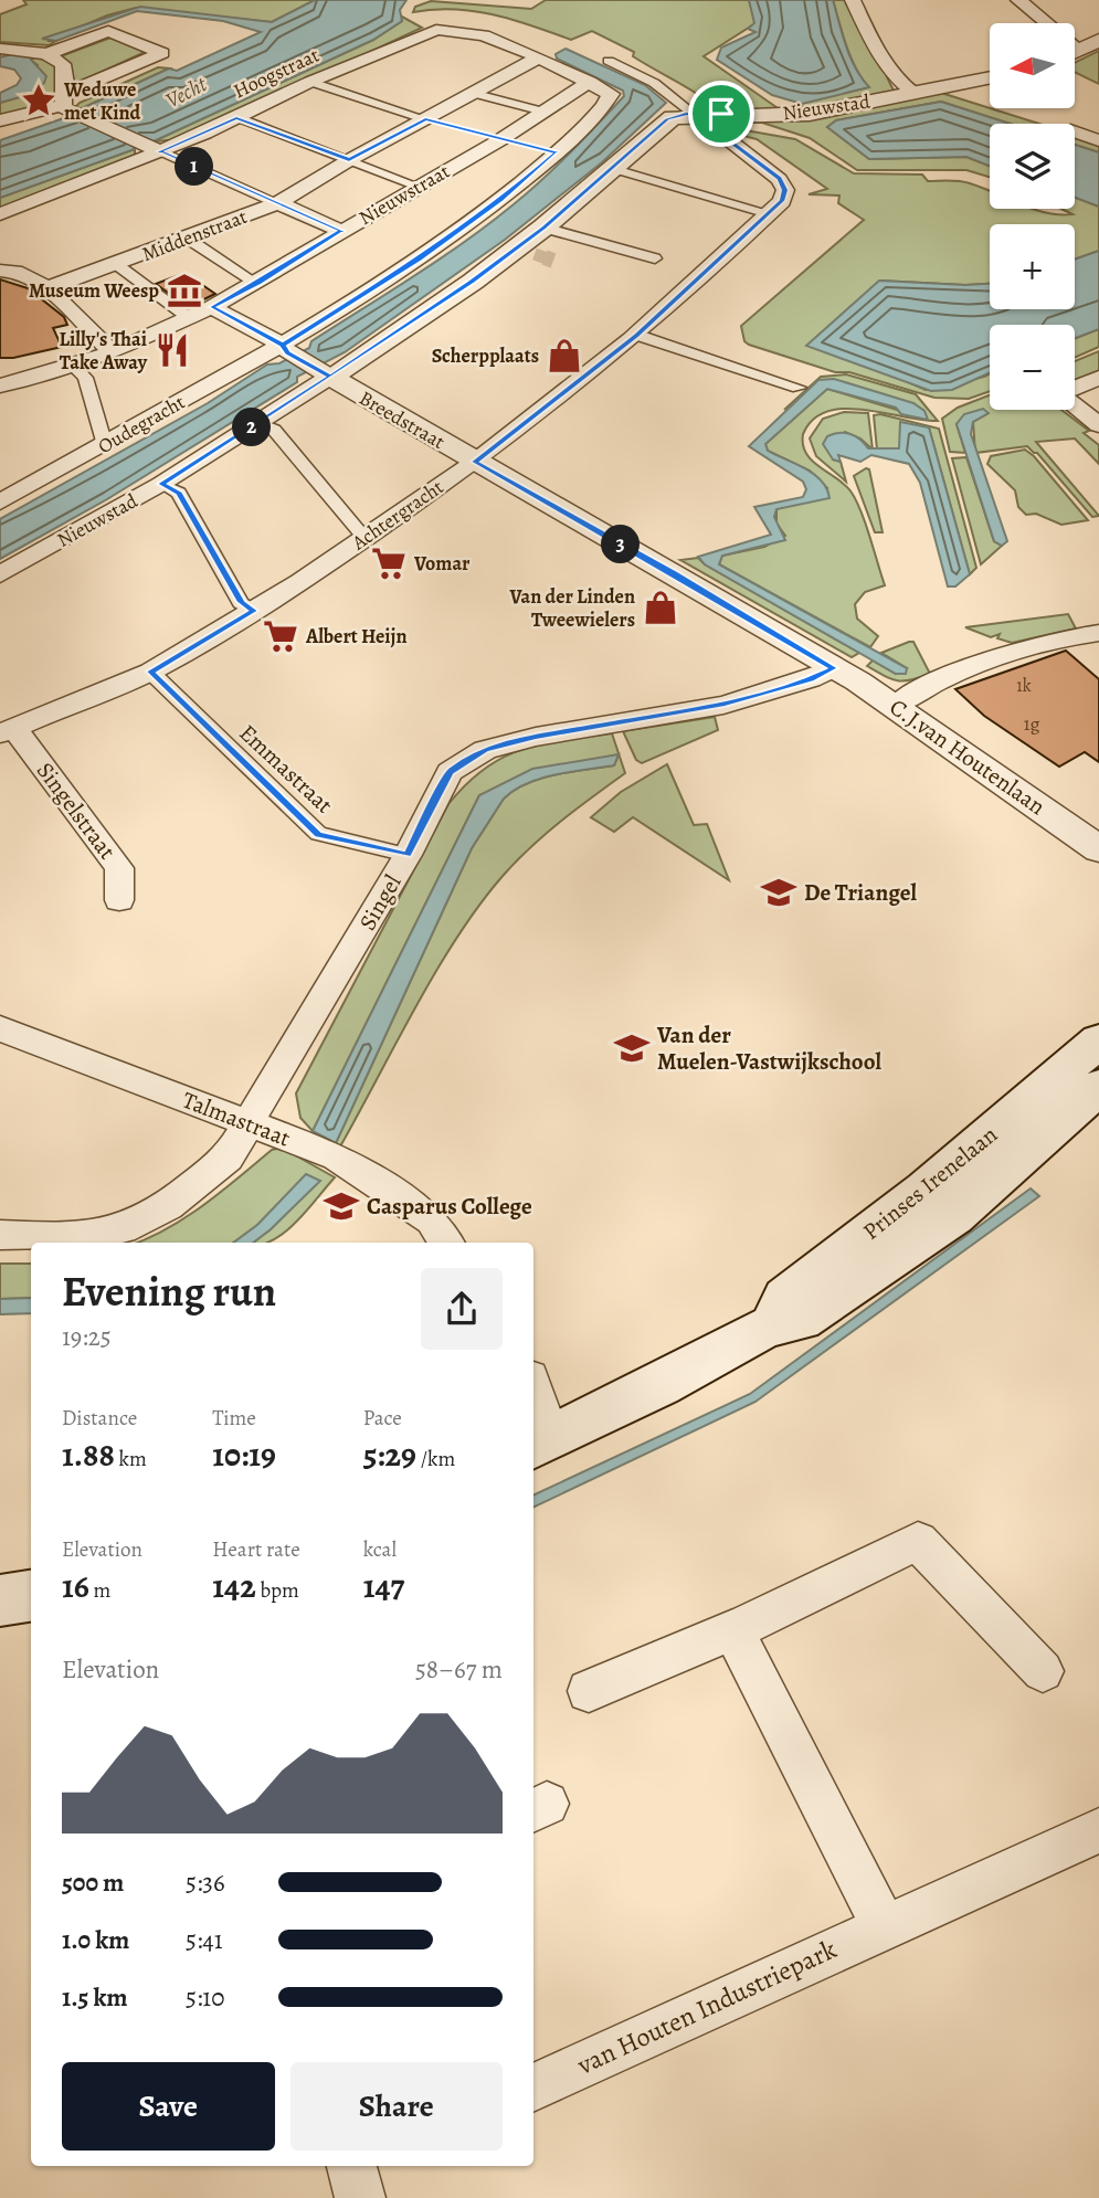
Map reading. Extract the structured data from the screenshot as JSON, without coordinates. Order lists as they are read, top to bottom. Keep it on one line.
{"streets":{"main road":["Prinses Irenelaan"],"street":["Hoogstraat","Nieuwstad","Nieuwstraat","Middenstraat","Breedstraat","Oudegracht","Achtergracht","C.J.van Houtenlaan","Emmastraat","Singelstraat","Singel","Talmastraat","van Houten Industriepark"]},"crossings":[["Hoogstraat","Middenstraat"],["Nieuwstad","Breedstraat"],["Nieuwstraat","Oudegracht"],["Breedstraat","Achtergracht"],["Breedstraat","C.J.van Houtenlaan"],["Breedstraat","Singel"],["Achtergracht","Emmastraat"],["Achtergracht","Singelstraat"],["C.J.van Houtenlaan","Singel"],["Emmastraat","Singel"],["Singel","Talmastraat"]],"water":["Vecht"],"places":{"place":["Weduwe met Kind"],"museum":["Museum Weesp"],"restaurant":["Lilly's Thai Take Away"],"shop":["Scherpplaats","Van der Linden Tweewielers"],"supermarket":["Vomar","Albert Heijn"],"school or university":["De Triangel","Van der Muelen-Vastwijkschool","Casparus College"]},"house_numbers":["1k","1g"],"north":"left","page":{"map_buttons":["+","−"],"pins":["1","2","3"],"heading":["Evening run","19:25"],"stats":[["Distance","1.88 km"],["Time","10:19"],["Pace","5:29 /km"],["Elevation","16 m"],["Heart rate","142 bpm"],["kcal","147"]],"chart":["Elevation","58–67 m"],"list":[{"name":"500 m","note":"5:36"},{"name":"1.0 km","note":"5:41"},{"name":"1.5 km","note":"5:10"}],"buttons":["Save","Share"]}}
